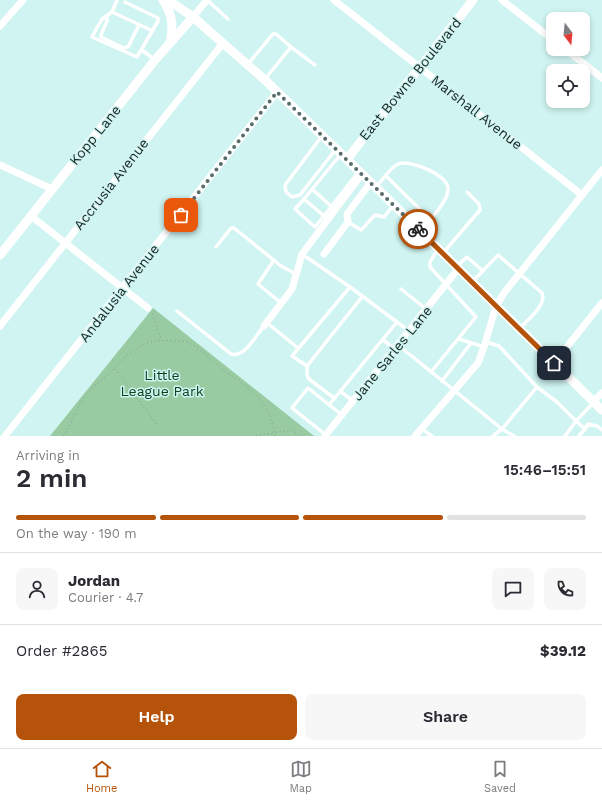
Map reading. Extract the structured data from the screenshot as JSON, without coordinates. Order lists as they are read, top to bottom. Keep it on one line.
{"streets":{"main road":["East Bowne Boulevard","Kopp Lane"],"street":["Marshall Avenue","Accrusia Avenue","Andalusia Avenue","Jane Sarles Lane"]},"crossings":[["East Bowne Boulevard","Marshall Avenue"]],"parks":["Little League Park"],"north":"bottom","page":{"heading":["2 min","Arriving in","15:46–15:51"],"panel":["Jordan","Courier · 4.7","Order #2865","$39.12"],"bar":"On the way · 190 m","buttons":["Help","Share"],"tabs":["Home","Map","Saved"]}}
